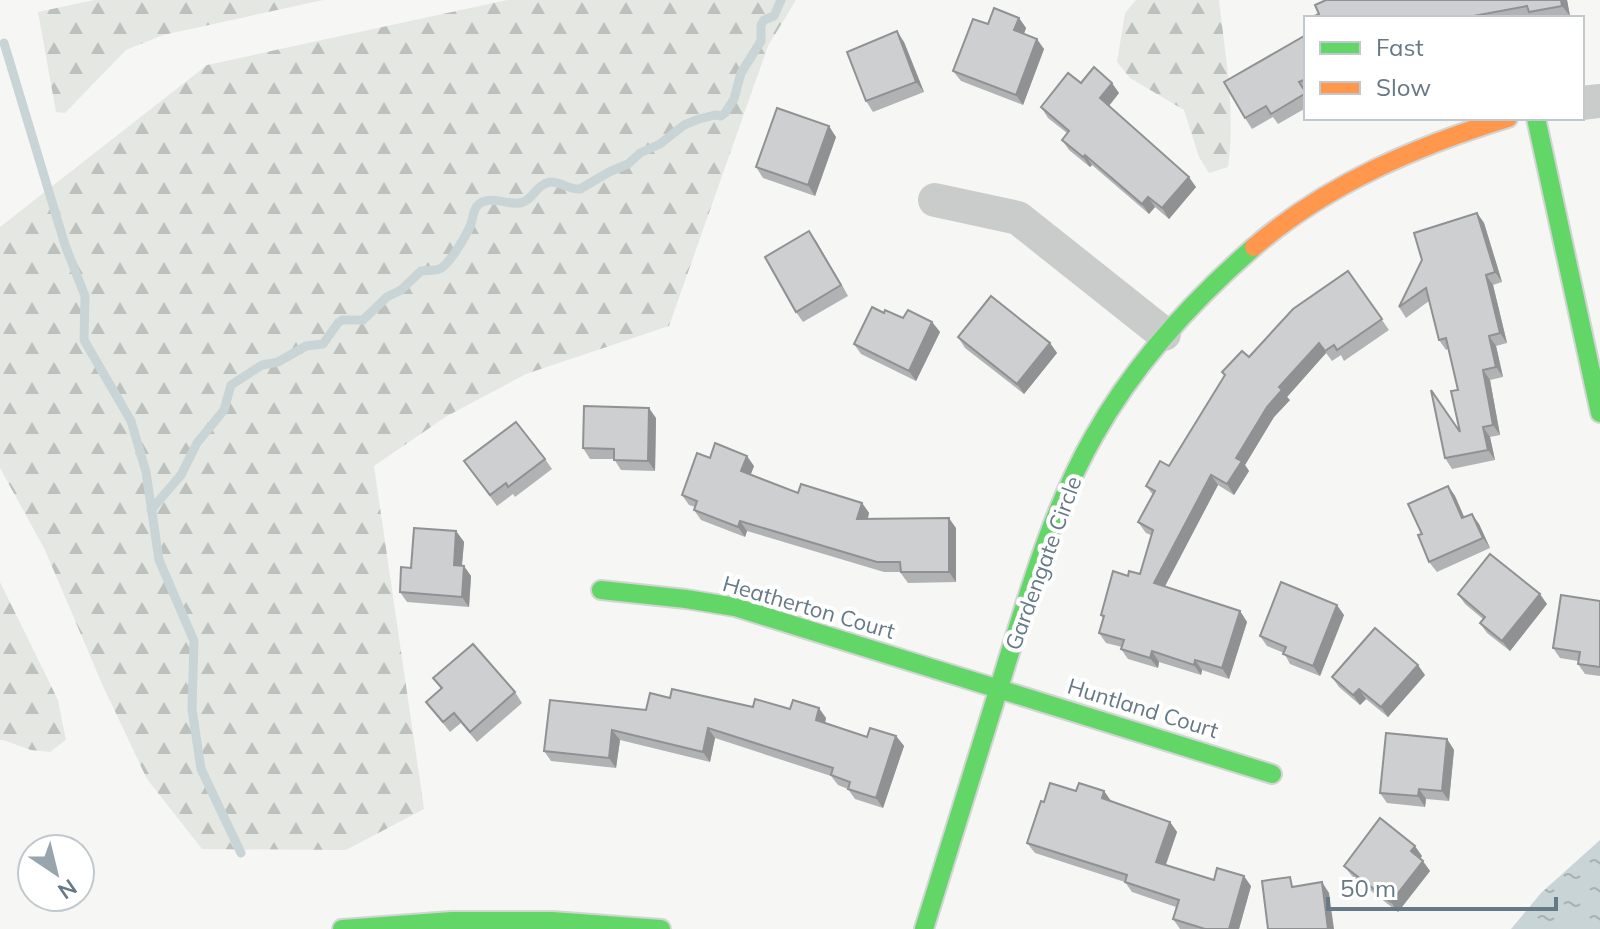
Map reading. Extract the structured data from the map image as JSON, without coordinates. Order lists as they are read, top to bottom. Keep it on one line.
{"streets":{"street":["Gardengate Circle","Heatherton Court","Huntland Court"]},"crossings":[["Gardengate Circle","Heatherton Court"],["Gardengate Circle","Huntland Court"],["Heatherton Court","Huntland Court"]],"legend":["Fast","Slow"],"scale_bar":"50 m","north":"bottom right"}
